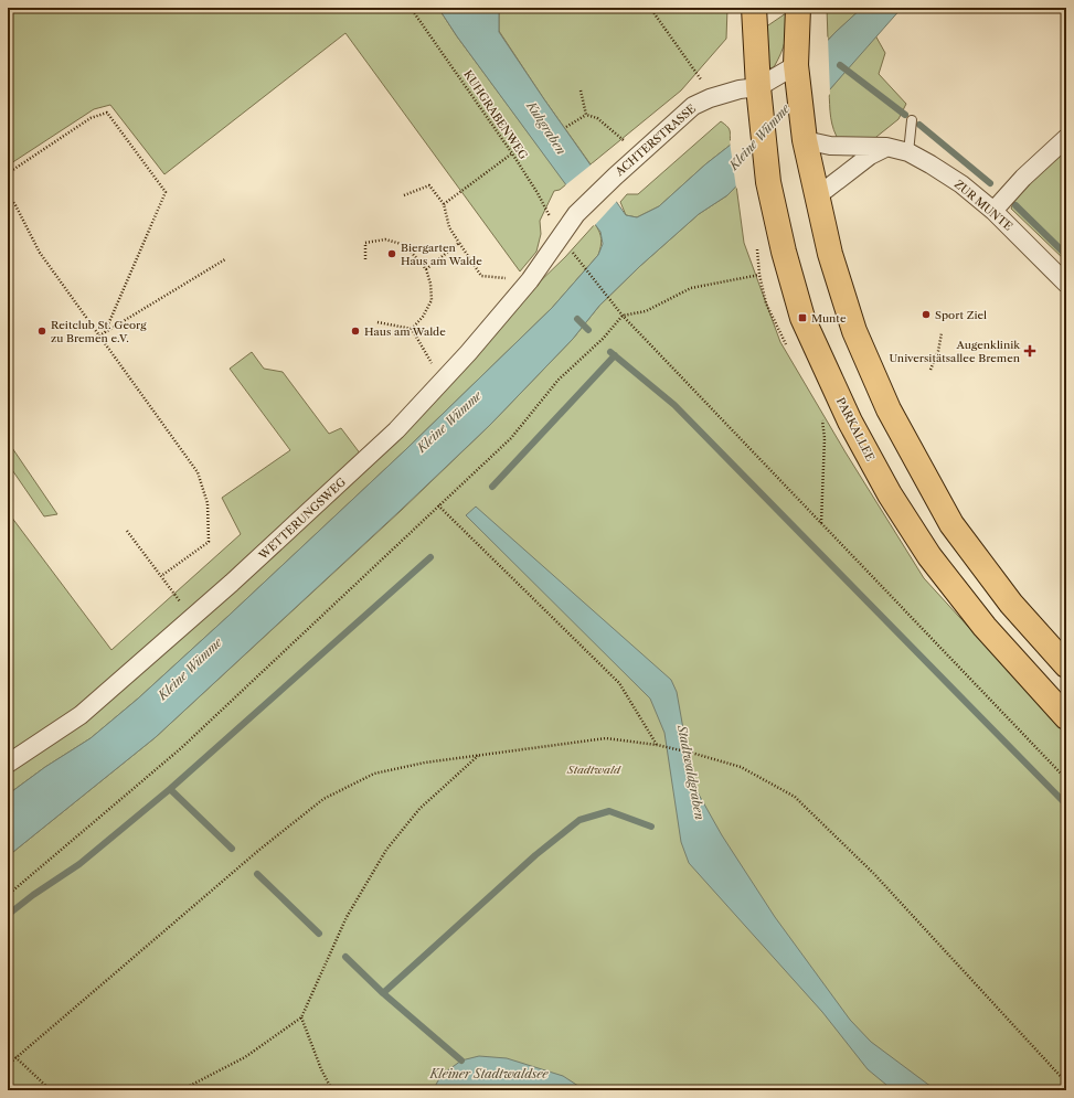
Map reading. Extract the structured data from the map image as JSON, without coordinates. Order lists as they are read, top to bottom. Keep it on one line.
{"streets":{"main road":["PARKALLEE"],"street":["ACHTERSTRASSE","ZUR MUNTE","WETTERUNGSWEG"],"path":["KUHGRABENWEG"]},"crossings":[["KUHGRABENWEG","ACHTERSTRASSE"],["KUHGRABENWEG","WETTERUNGSWEG"],["ACHTERSTRASSE","PARKALLEE"],["ACHTERSTRASSE","WETTERUNGSWEG"]],"water":["Kuhgraben","Kleine Wümme","Stadtwaldgraben","Kleiner Stadtwaldsee"],"parks":["Stadtwald"],"places":{"other":["Biergarten Haus am Walde","Sport Ziel","Reitclub St. Georg zu Bremen e.V.","Haus am Walde"],"transit":["Munte"],"health":["Augenklinik Universitätsallee Bremen"]}}
